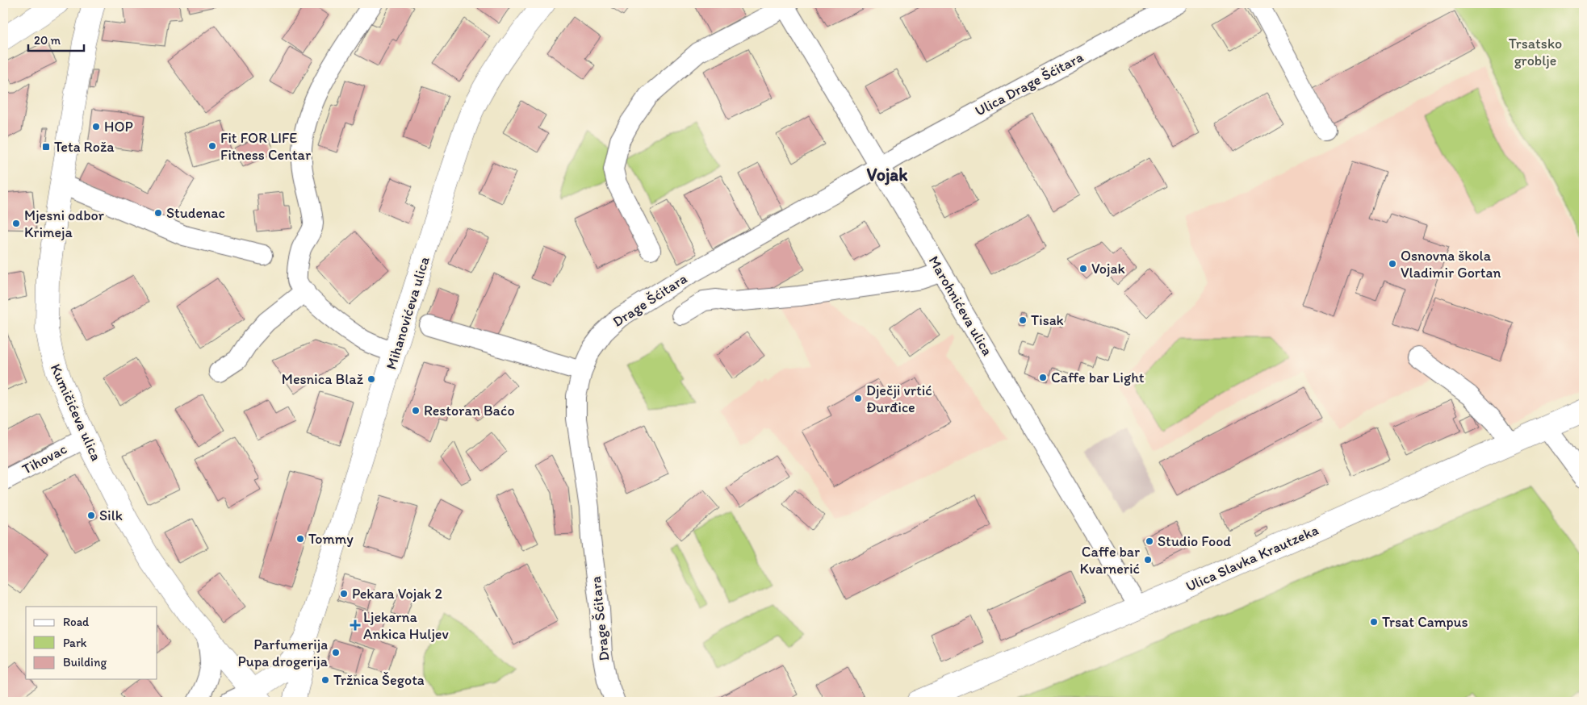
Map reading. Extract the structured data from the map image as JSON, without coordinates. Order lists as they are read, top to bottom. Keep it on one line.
{"streets":{"street":["Ulica Drage Šćitara","Drage Šćitara","Marohnićeva ulica","Mihanovićeva ulica","Kumičićeva ulica","Tihovac","Ulica Slavka Krautzeka"]},"crossings":[["Ulica Drage Šćitara","Drage Šćitara"],["Ulica Drage Šćitara","Marohnićeva ulica"],["Drage Šćitara","Marohnićeva ulica"],["Marohnićeva ulica","Ulica Slavka Krautzeka"],["Mihanovićeva ulica","Kumičićeva ulica"],["Kumičićeva ulica","Tihovac"]],"districts":["Vojak"],"parks":["Trsatsko groblje"],"places":{"other":["HOP","Fit FOR LIFE Fitness Centar","Studenac","Mjesni odbor Krimeja","Osnovna škola Vladimir Gortan","Vojak","Tisak","Caffe bar Light","Mesnica Blaž","Dječji vrtić Đurđice","Restoran Baćo","Silk","Tommy","Studio Food","Caffe bar Kvarnerić","Pekara Vojak 2","Trsat Campus","Parfumerija Pupa drogerija","Tržnica Šegota"],"transit":["Teta Roža"],"health":["Ljekarna Ankica Huljev"]},"legend":["Road","Park","Building"],"scale_bar":"20 m"}
